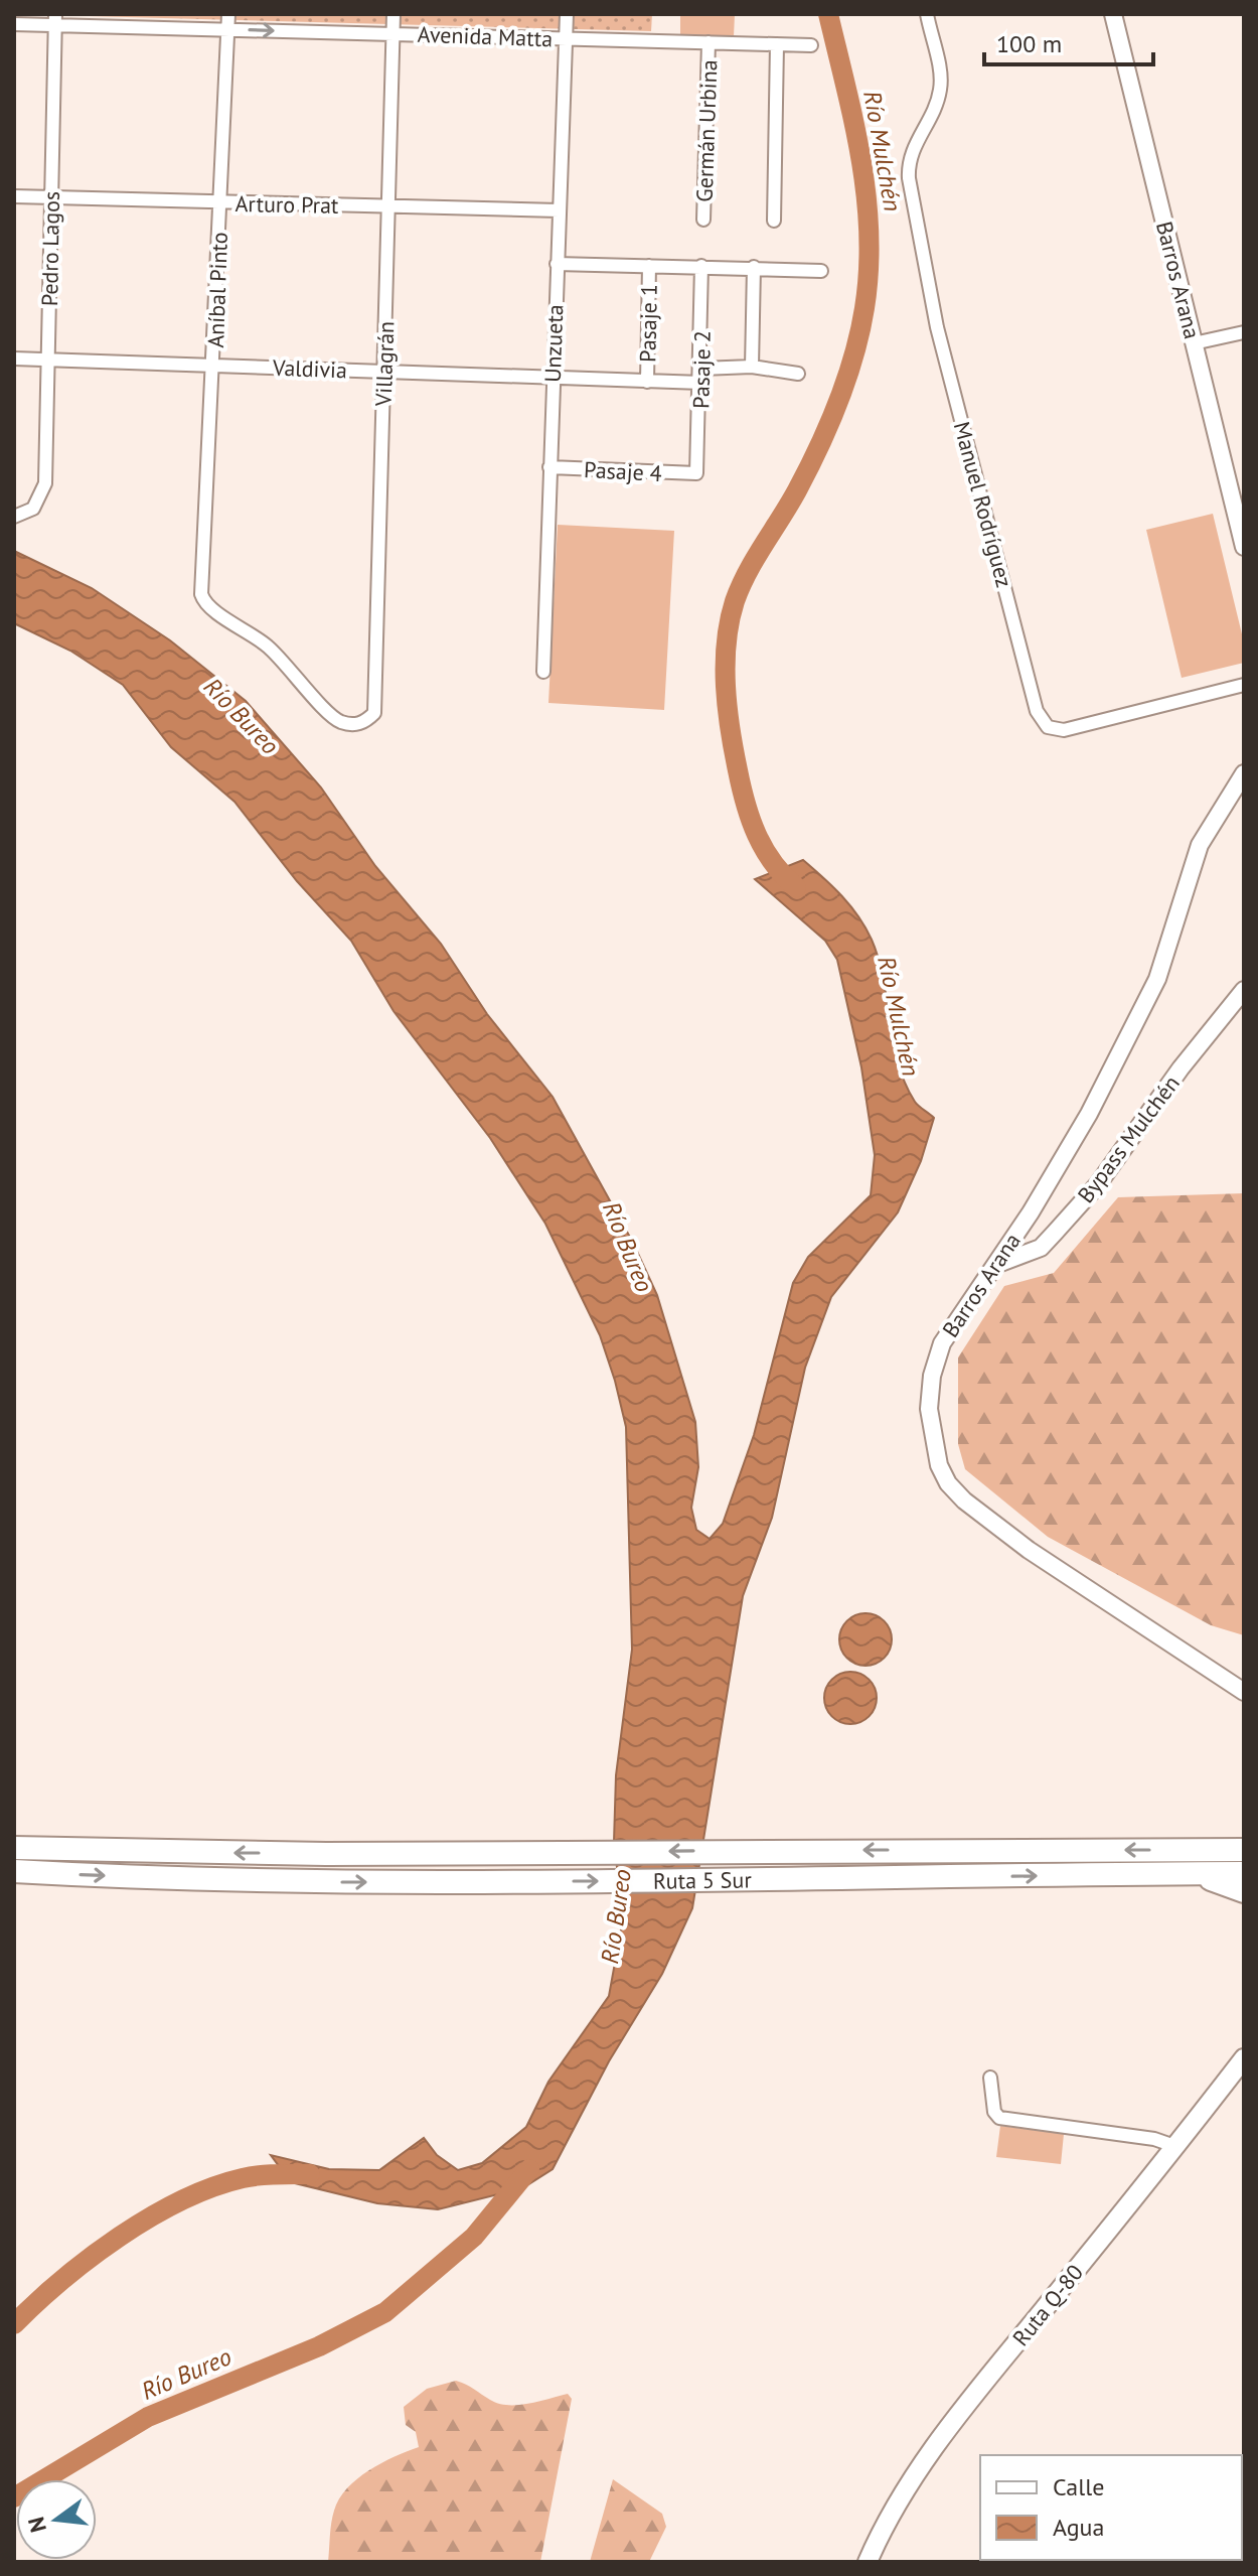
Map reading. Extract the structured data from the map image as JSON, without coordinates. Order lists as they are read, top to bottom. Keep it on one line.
{"streets":{"highway":["Ruta 5 Sur"],"main road":["Barros Arana","Bypass Mulchén","Ruta Q-80"],"street":["Avenida Matta","Germán Urbina","Arturo Prat","Pedro Lagos","Aníbal Pinto","Pasaje 1","Unzueta","Villagrán","Valdivia","Pasaje 2","Pasaje 4","Manuel Rodríguez"]},"crossings":[["Avenida Matta","Germán Urbina"],["Avenida Matta","Pedro Lagos"],["Avenida Matta","Aníbal Pinto"],["Avenida Matta","Unzueta"],["Avenida Matta","Villagrán"],["Arturo Prat","Pedro Lagos"],["Arturo Prat","Aníbal Pinto"],["Arturo Prat","Unzueta"],["Arturo Prat","Villagrán"],["Pedro Lagos","Valdivia"],["Barros Arana","Bypass Mulchén"],["Aníbal Pinto","Villagrán"],["Aníbal Pinto","Valdivia"],["Pasaje 1","Valdivia"],["Unzueta","Valdivia"],["Unzueta","Pasaje 4"],["Villagrán","Valdivia"],["Valdivia","Pasaje 2"],["Pasaje 2","Pasaje 4"]],"water":["Río Mulchén","Río Bureo"],"legend":["Calle","Agua"],"scale_bar":"100 m","north":"left"}
